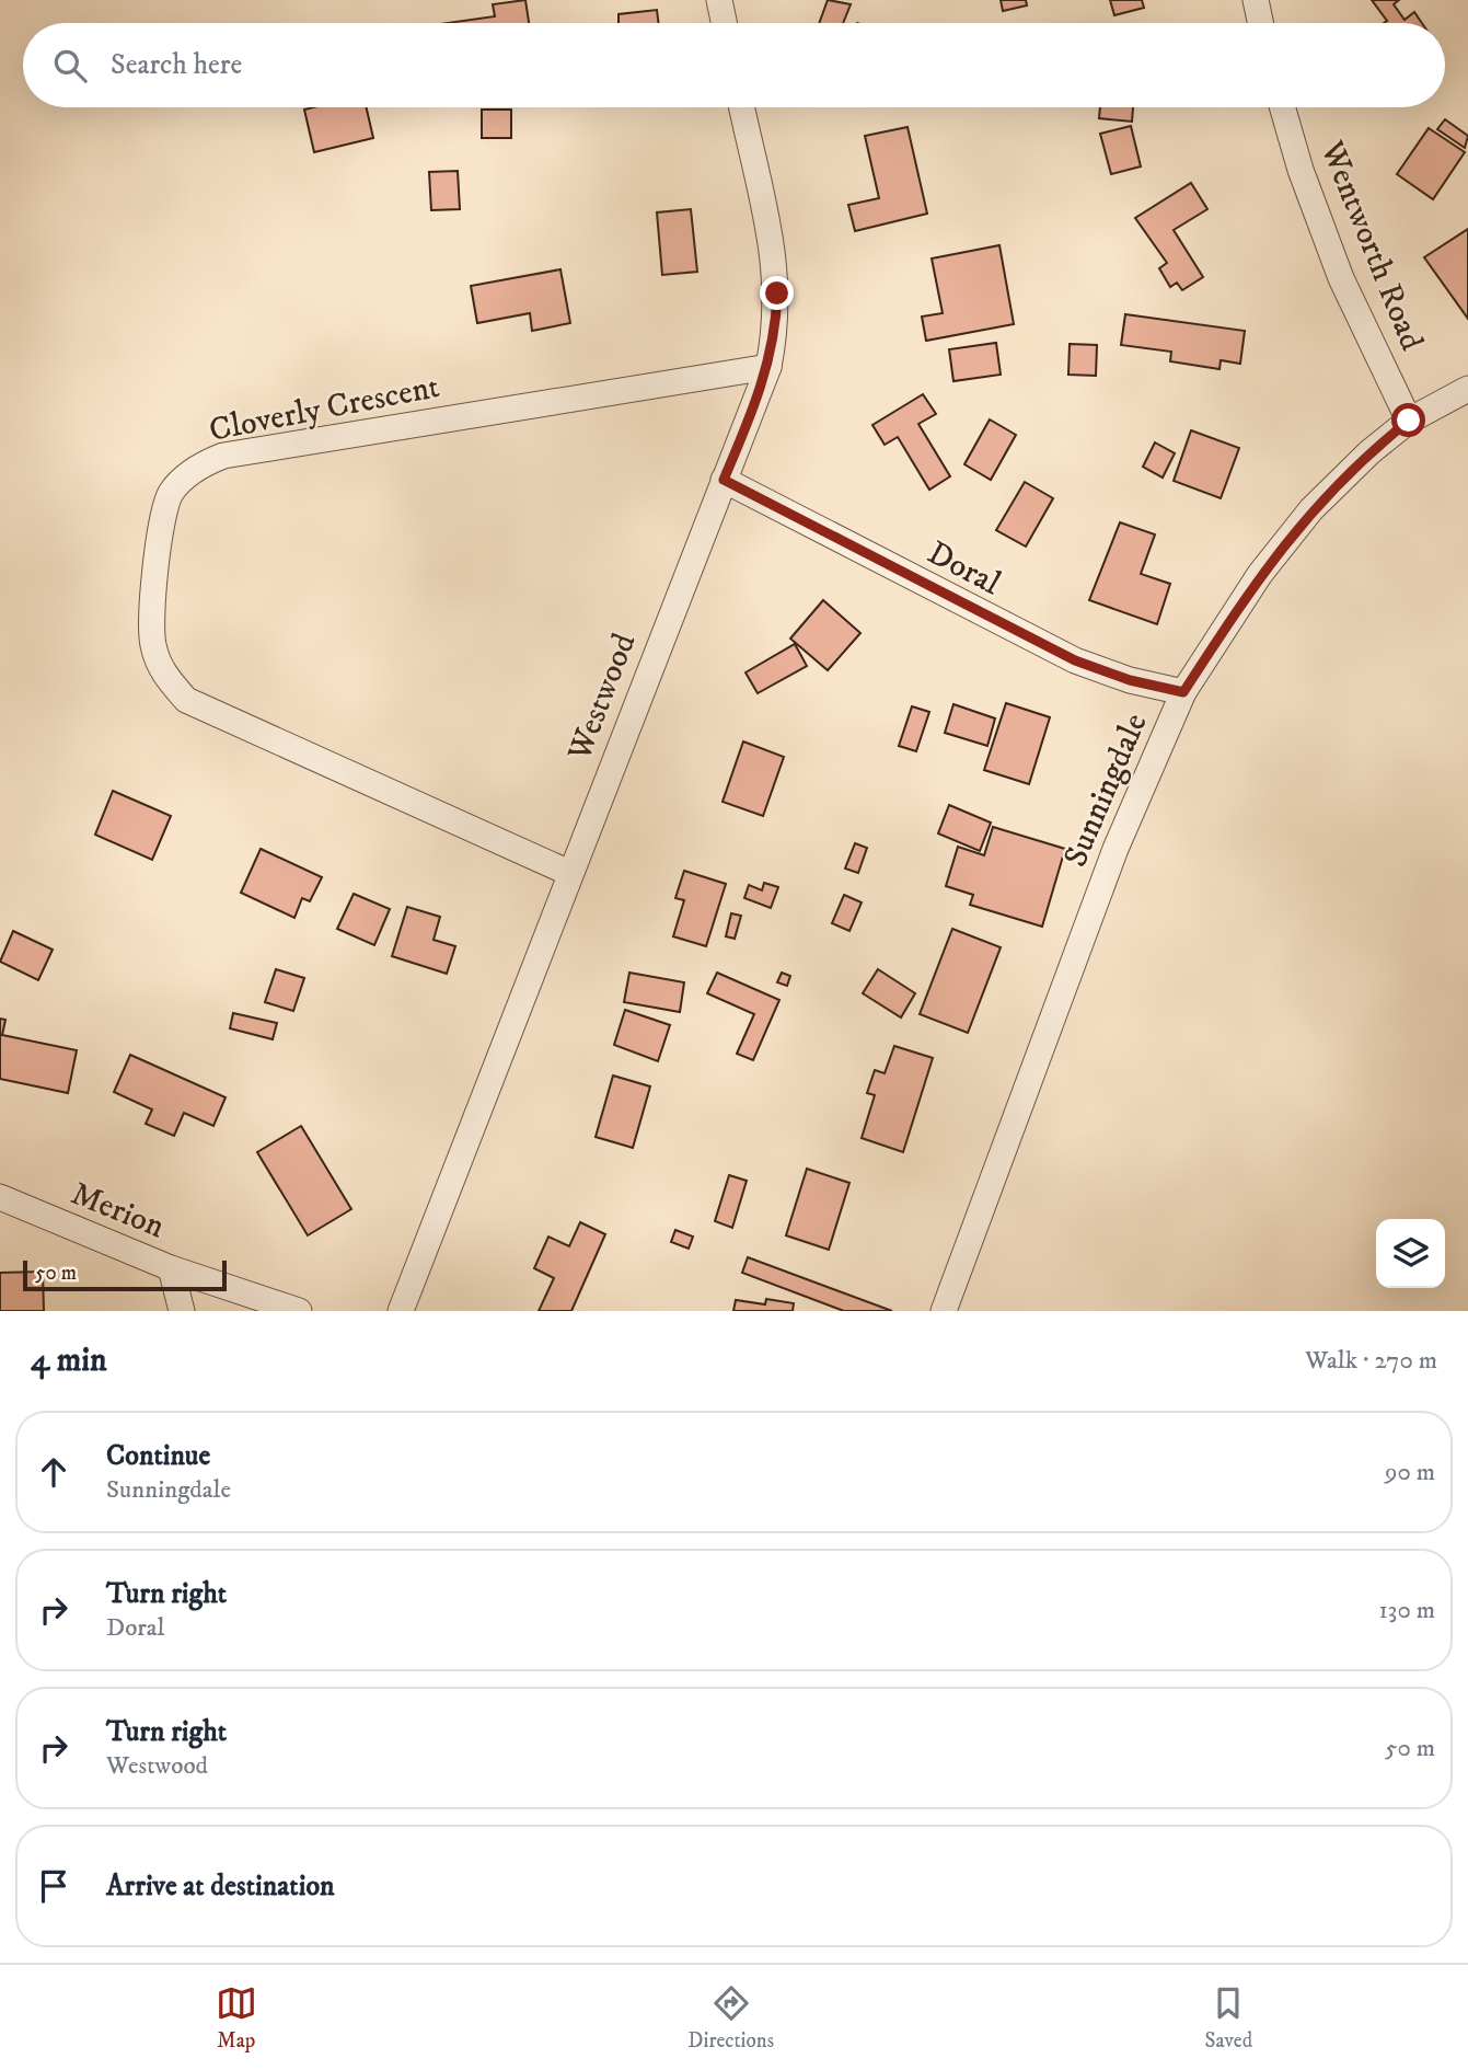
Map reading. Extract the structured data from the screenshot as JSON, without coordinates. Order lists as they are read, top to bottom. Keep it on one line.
{"streets":{"street":["Wentworth Road","Cloverly Crescent","Doral","Westwood","Sunningdale","Merion"]},"crossings":[["Wentworth Road","Sunningdale"],["Cloverly Crescent","Westwood"],["Doral","Westwood"],["Doral","Sunningdale"]],"scale_bar":"50 m","page":{"search":"Search here","scale":"50 m","heading":["4 min","Walk · 270 m"],"list":[["Continue","Sunningdale","90 m"],["Turn right","Doral","130 m"],["Turn right","Westwood","50 m"],"Arrive at destination"],"nav":["Map","Directions","Saved"]}}
